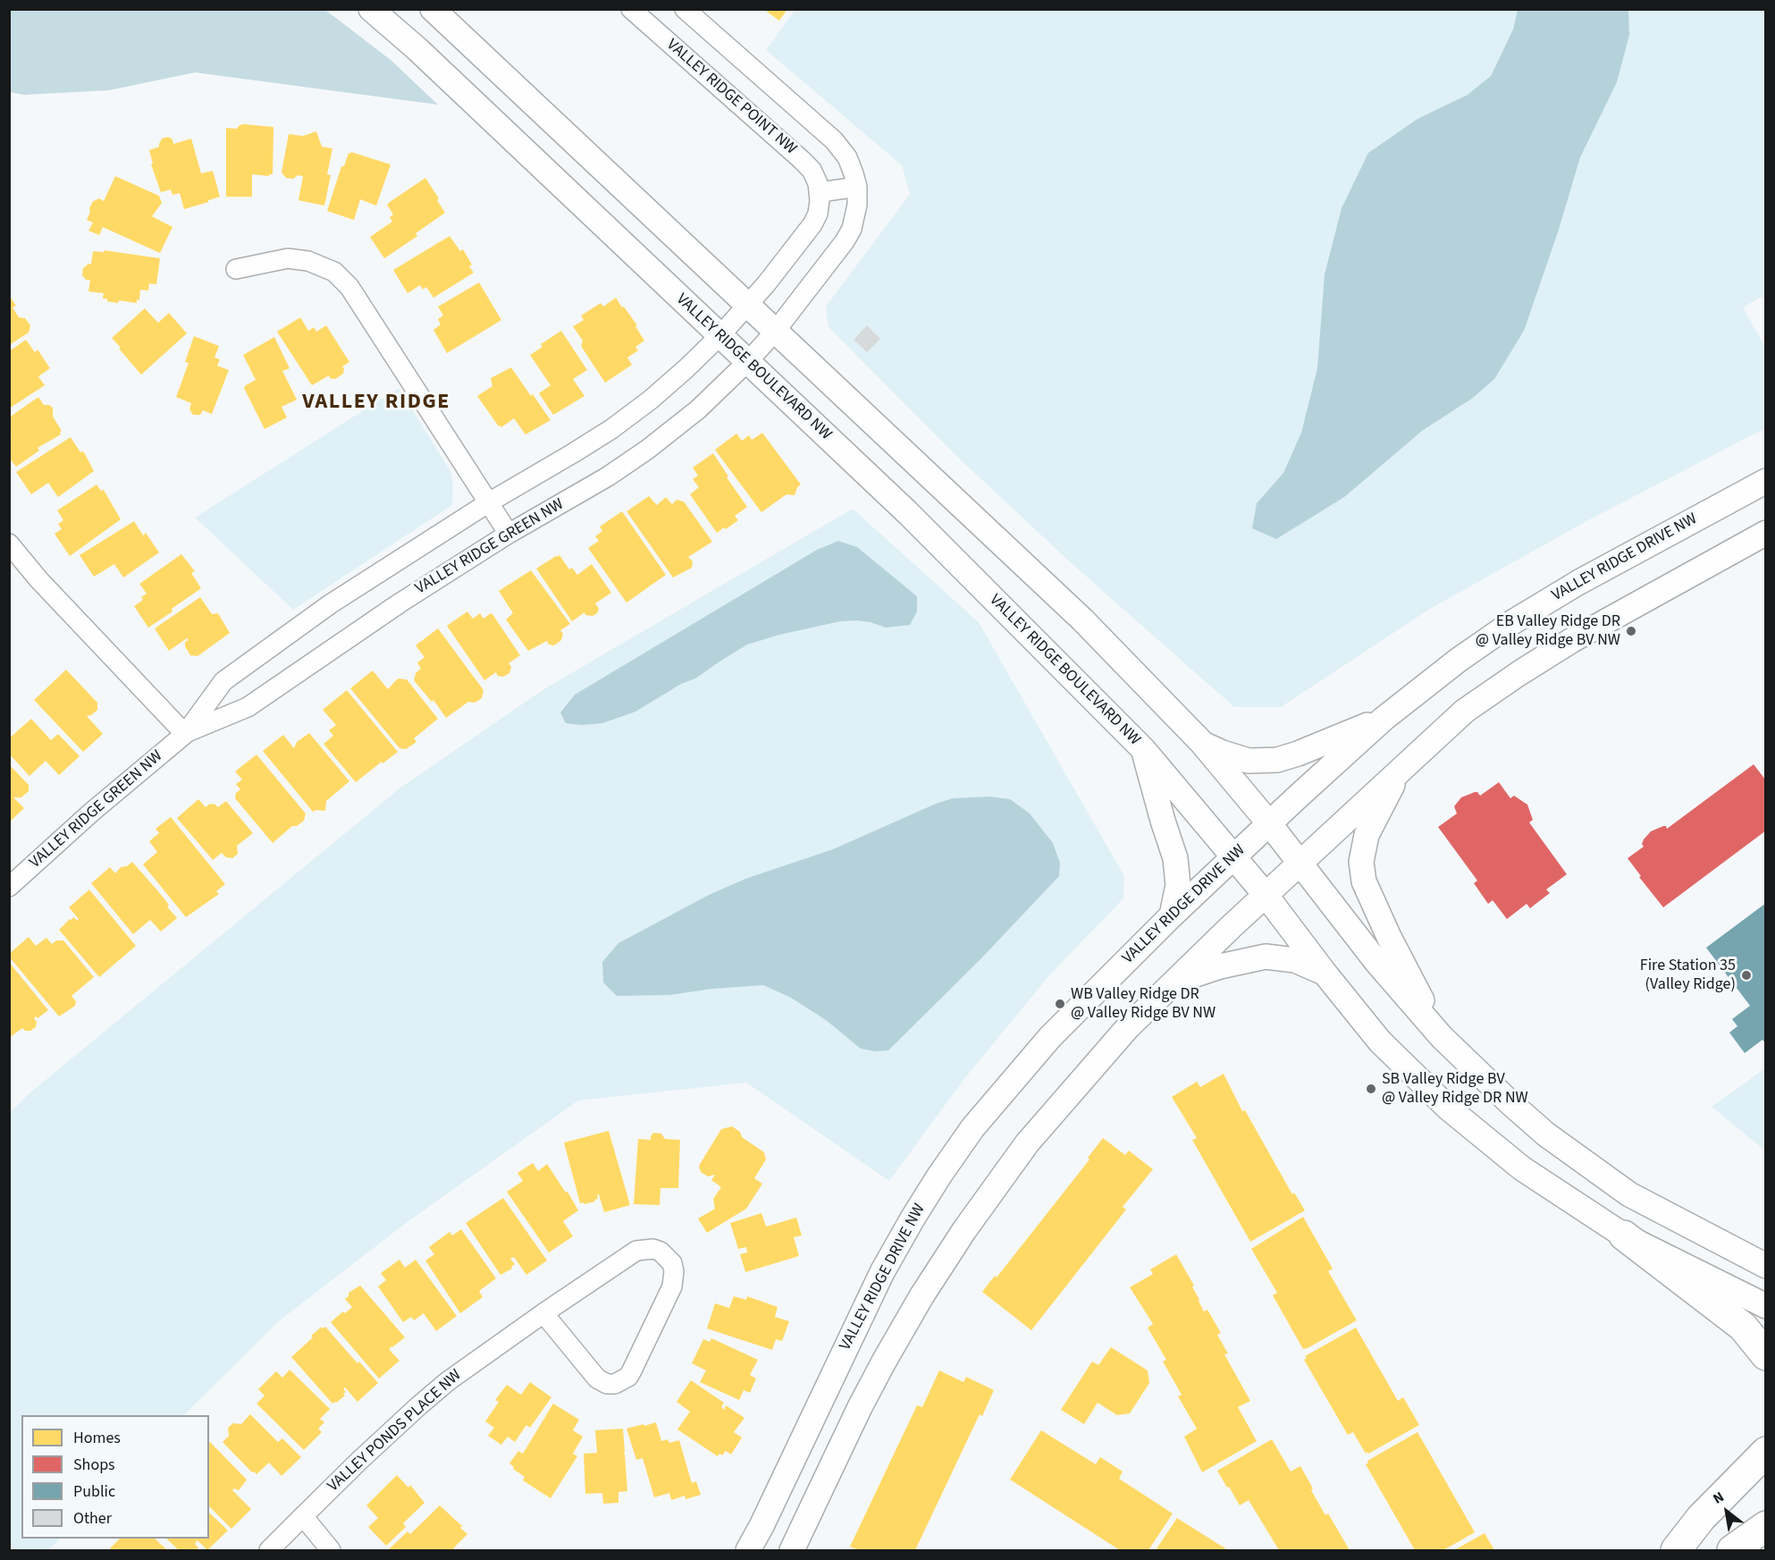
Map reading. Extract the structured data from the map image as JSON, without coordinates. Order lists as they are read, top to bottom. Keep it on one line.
{"streets":{"street":["VALLEY RIDGE POINT NW","VALLEY RIDGE BOULEVARD NW","VALLEY RIDGE GREEN NW","VALLEY RIDGE DRIVE NW","VALLEY PONDS PLACE NW"]},"crossings":[["VALLEY RIDGE POINT NW","VALLEY RIDGE GREEN NW"],["VALLEY RIDGE BOULEVARD NW","VALLEY RIDGE GREEN NW"],["VALLEY RIDGE BOULEVARD NW","VALLEY RIDGE DRIVE NW"]],"districts":["VALLEY RIDGE"],"places":["EB Valley Ridge DR @ Valley Ridge BV NW","Fire Station 35 (Valley Ridge)","WB Valley Ridge DR @ Valley Ridge BV NW","SB Valley Ridge BV @ Valley Ridge DR NW"],"legend":["Homes","Shops","Public","Other"],"north":"top left"}
